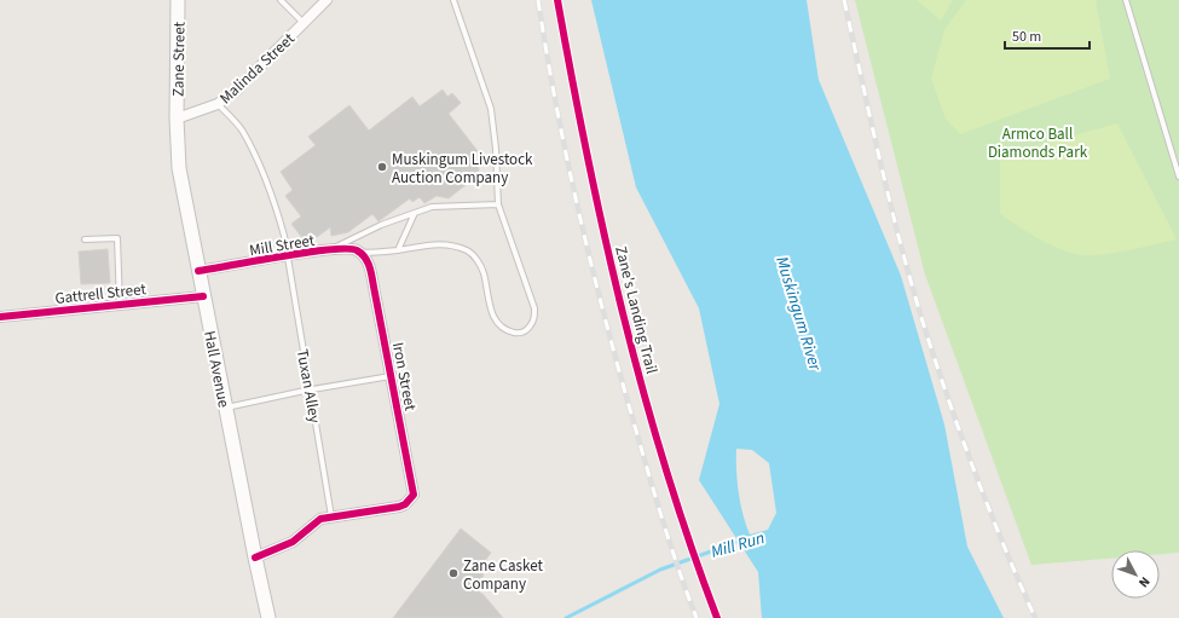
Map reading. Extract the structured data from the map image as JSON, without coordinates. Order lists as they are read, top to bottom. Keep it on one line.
{"streets":{"main road":["Zane Street","Hall Avenue"],"street":["Malinda Street","Mill Street","Gattrell Street","Iron Street"],"lane":["Tuxan Alley"],"cycle path":["Zane's Landing Trail"]},"crossings":[["Zane Street","Malinda Street"],["Zane Street","Hall Avenue"],["Malinda Street","Hall Avenue"],["Malinda Street","Tuxan Alley"],["Mill Street","Hall Avenue"],["Mill Street","Iron Street"],["Mill Street","Tuxan Alley"],["Gattrell Street","Hall Avenue"],["Iron Street","Tuxan Alley"]],"water":["Muskingum River","Mill Run"],"parks":["Armco Ball Diamonds Park"],"places":["Muskingum Livestock Auction Company","Zane Casket Company"],"scale_bar":"50 m","north":"bottom right"}
